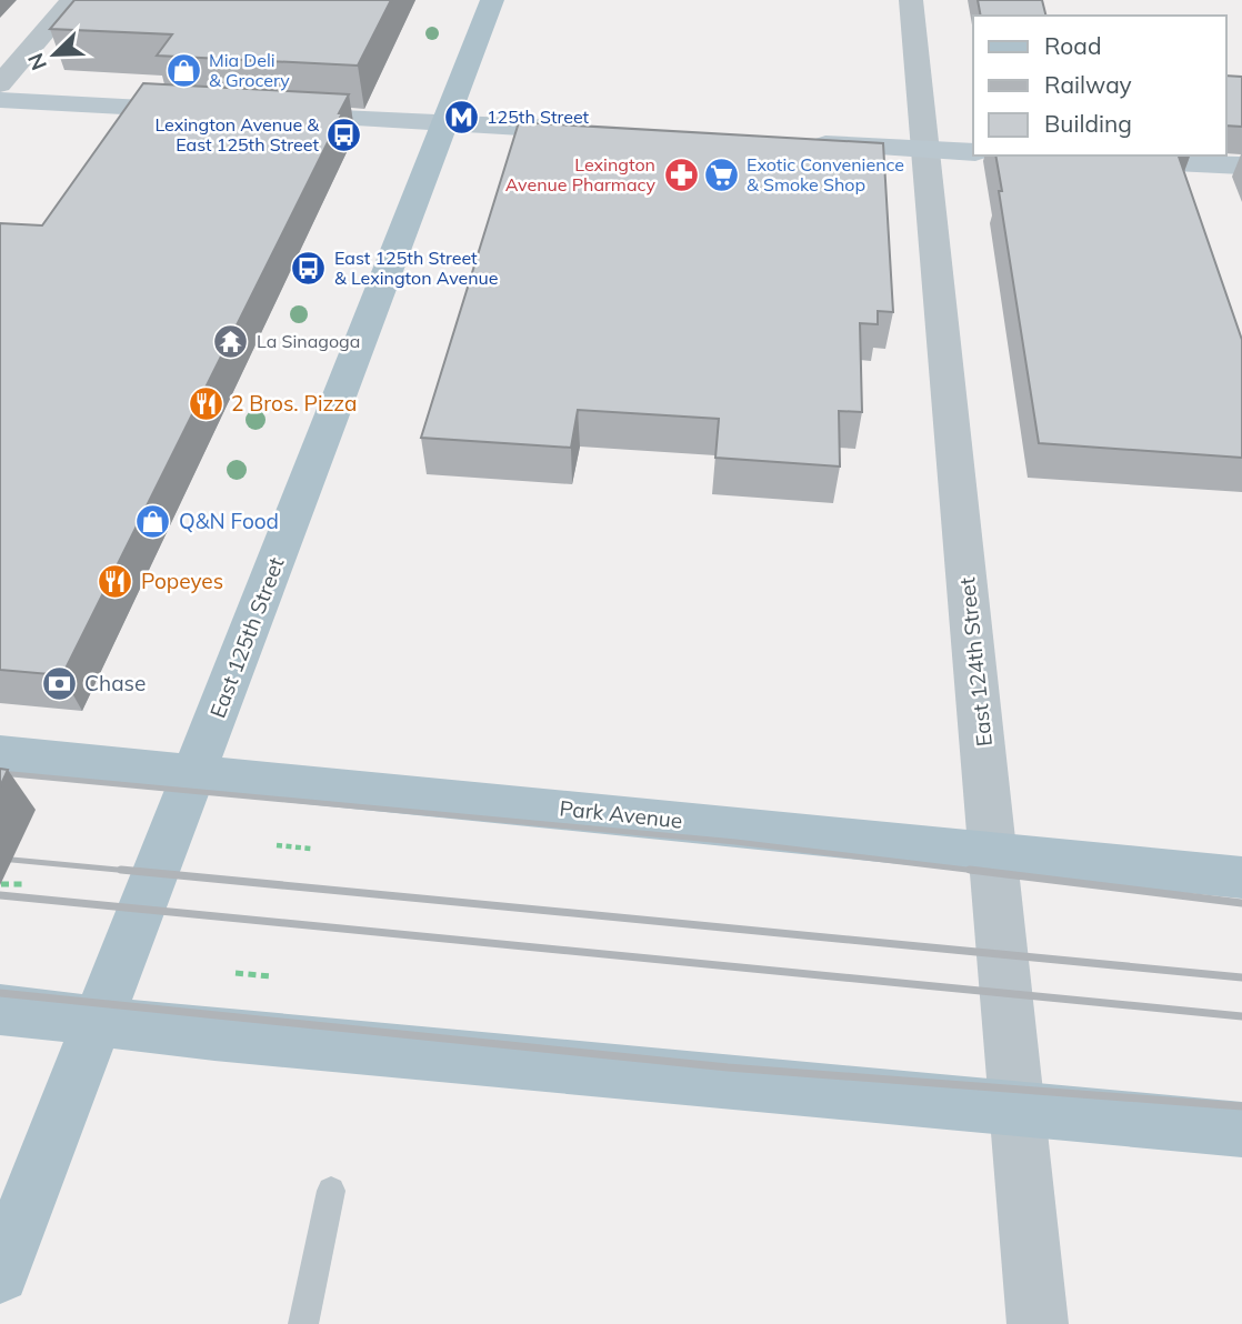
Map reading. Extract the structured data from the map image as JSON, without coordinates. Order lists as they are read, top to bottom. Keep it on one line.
{"streets":{"main road":["East 125th Street","Park Avenue"],"street":["East 124th Street"]},"crossings":[["East 125th Street","Park Avenue"],["East 124th Street","Park Avenue"]],"places":{"shop":["Mia Deli & Grocery","Q&N Food"],"metro station":["125th Street"],"bus stop":["Lexington Avenue & East 125th Street","East 125th Street & Lexington Avenue"],"pharmacy":["Lexington Avenue Pharmacy"],"supermarket":["Exotic Convenience & Smoke Shop"],"temple":["La Sinagoga"],"restaurant":["2 Bros. Pizza","Popeyes"],"bank":["Chase"]},"legend":["Road","Railway","Building"],"north":"bottom left"}
